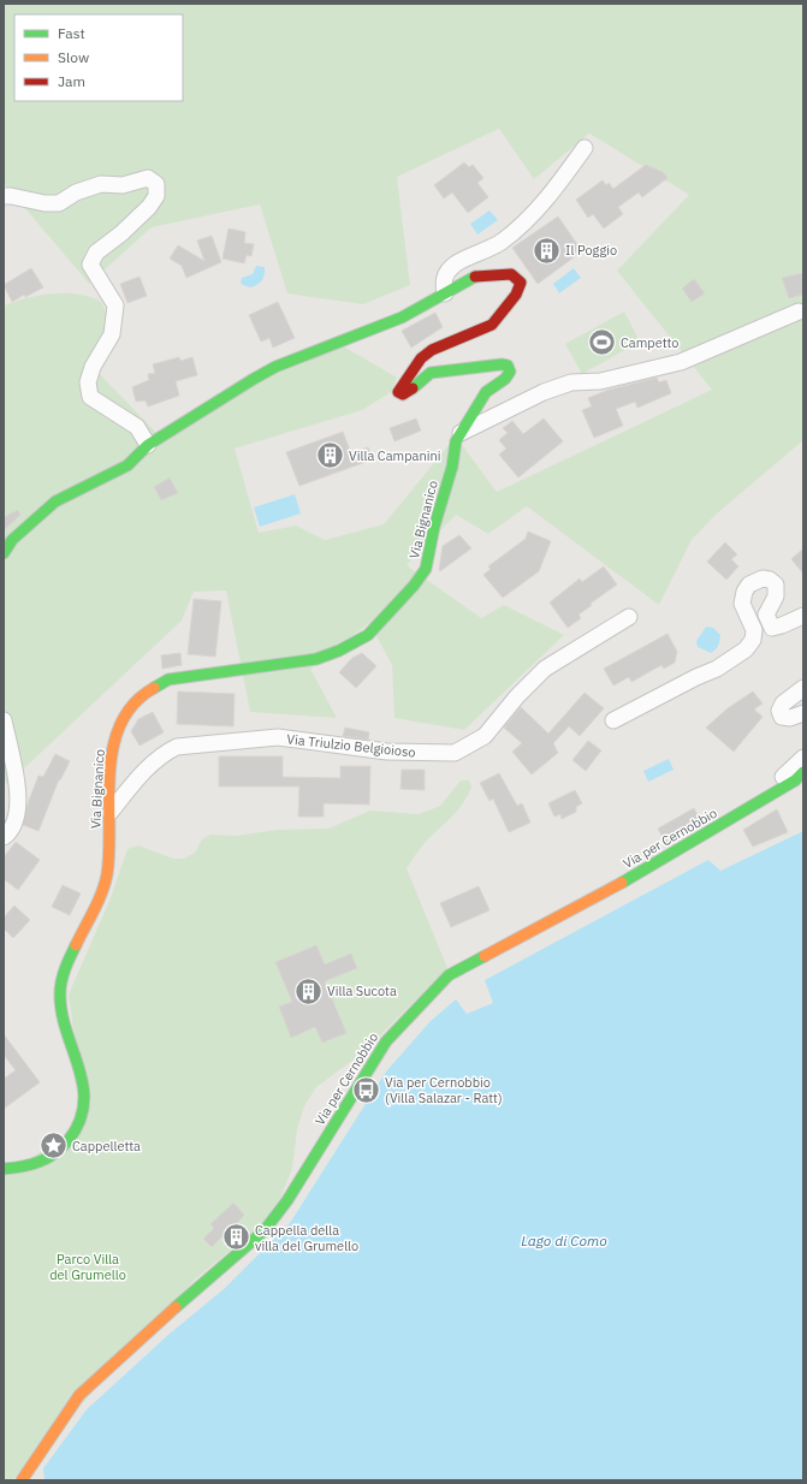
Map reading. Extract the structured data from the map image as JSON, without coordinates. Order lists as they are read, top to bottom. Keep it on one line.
{"streets":{"street":["Via Bignanico","Via Triulzio Belgioioso","Via per Cernobbio"]},"crossings":[["Via Bignanico","Via Triulzio Belgioioso"]],"water":["Lago di Como"],"parks":["Parco Villa del Grumello"],"places":{"building":["Il Poggio","Villa Campanini","Villa Sucota","Cappella della villa del Grumello"],"sports":["Campetto"],"bus stop":["Via per Cernobbio (Villa Salazar - Ratt)"],"place":["Cappelletta"]},"legend":["Fast","Slow","Jam"]}
